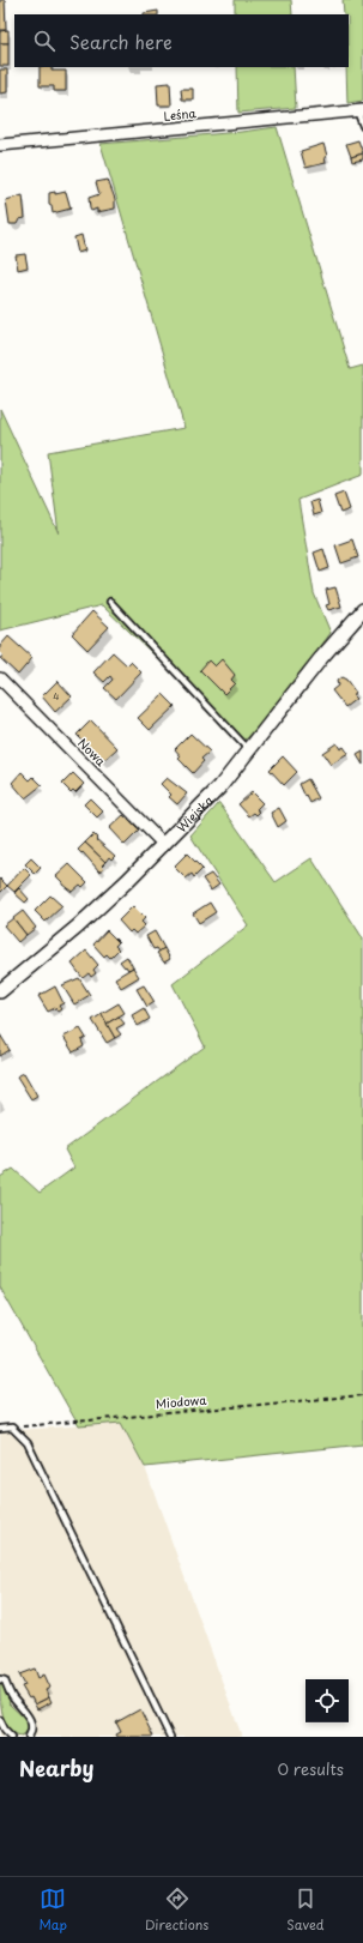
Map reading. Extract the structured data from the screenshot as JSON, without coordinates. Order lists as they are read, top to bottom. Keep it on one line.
{"streets":{"street":["Leśna","Nowa","Wiejska"],"path":["Miodowa"]},"crossings":[["Nowa","Wiejska"]],"house_numbers":["4"],"page":{"search":"Search here","heading":["Nearby","0 results"],"nav":["Map","Directions","Saved"]}}
